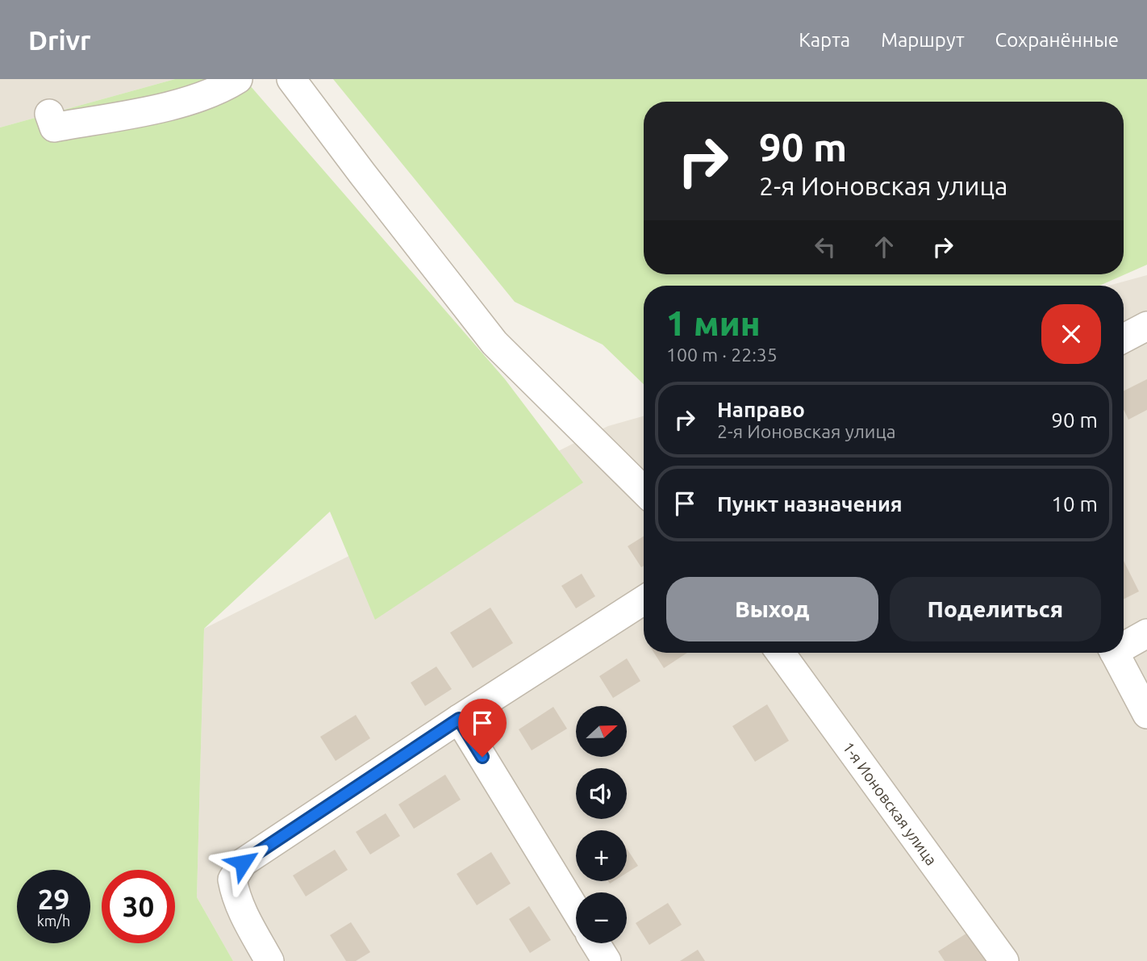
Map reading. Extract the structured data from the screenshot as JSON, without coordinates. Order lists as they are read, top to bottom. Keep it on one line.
{"streets":{"street":["1-я Ионовская улица"]},"north":"right","page":{"header":"Drivr","nav":["Карта","Маршрут","Сохранённые"],"turn":["90 m","2-я Ионовская улица"],"heading":["1 мин","100 m · 22:35"],"list":[{"name":"Направо","note":"2-я Ионовская улица","value":"90 m"},{"name":"Пункт назначения","value":"10 m"}],"buttons":["Выход","Поделиться"],"map_buttons":["+","−"],"speed":"29 km/h","limit":"30"}}
